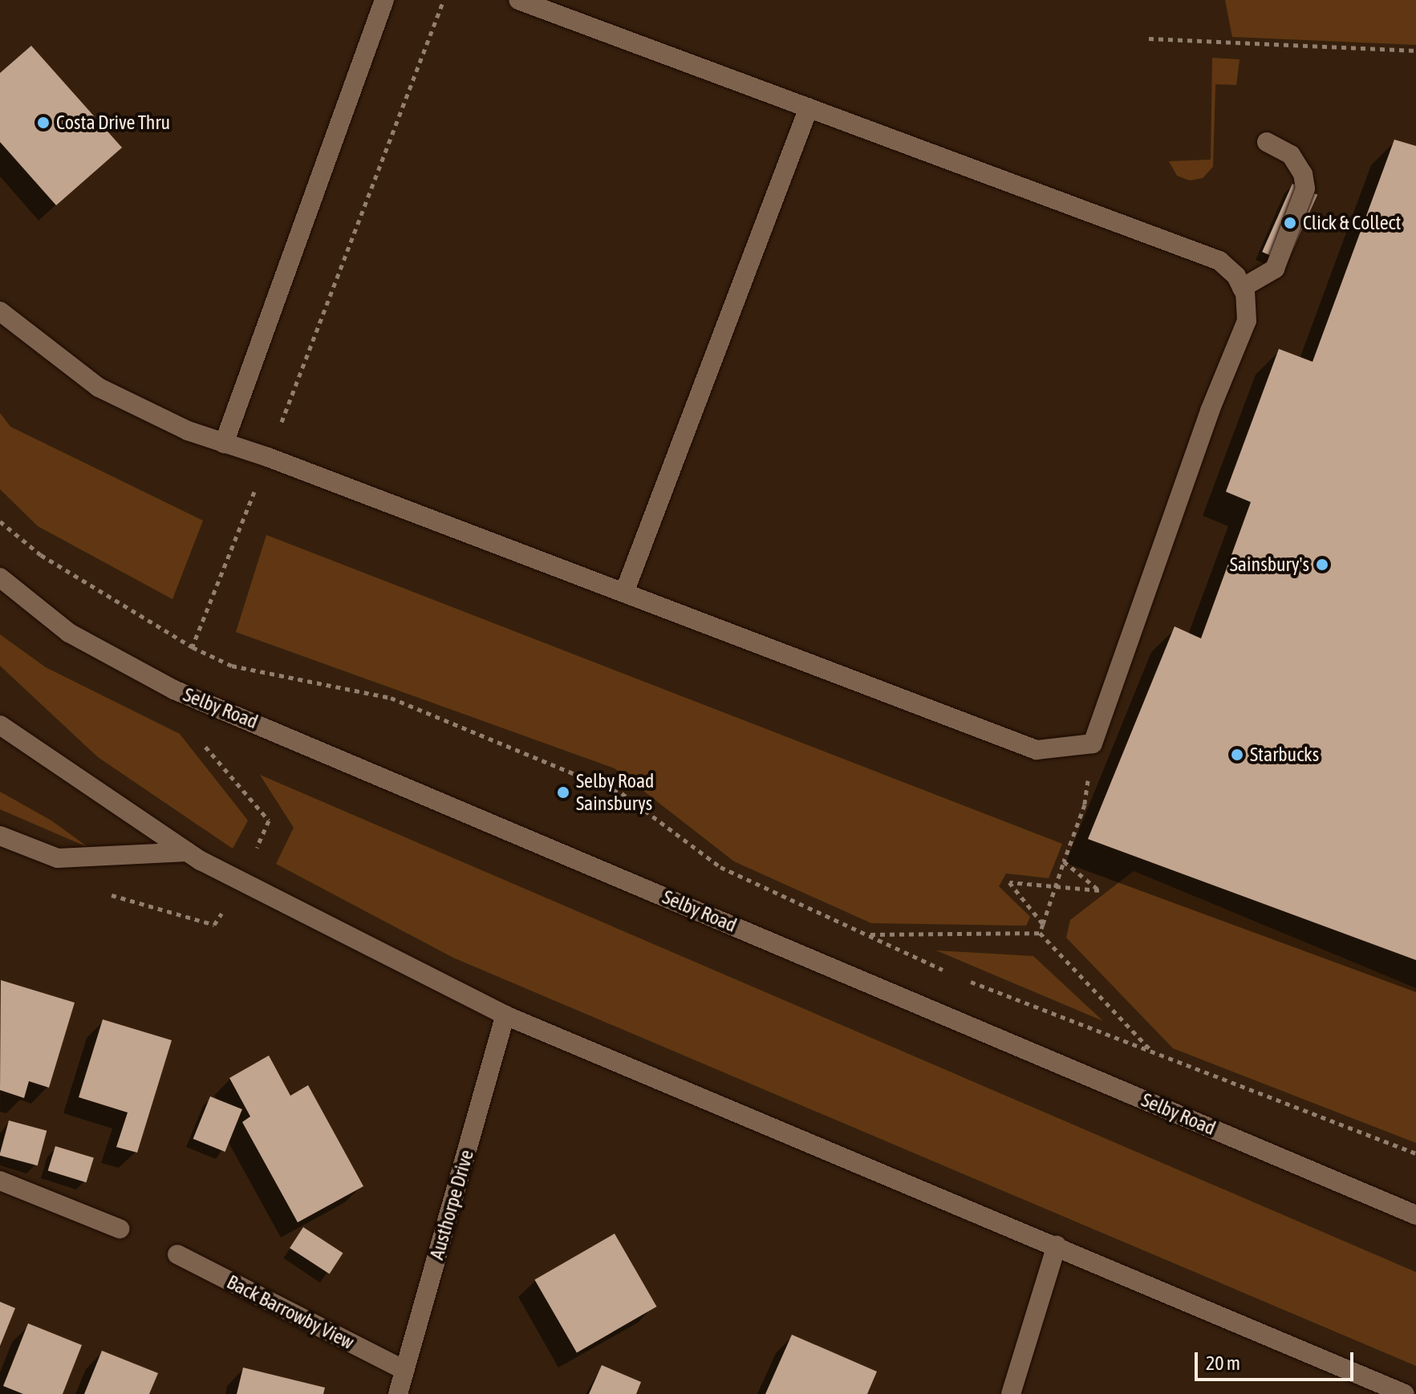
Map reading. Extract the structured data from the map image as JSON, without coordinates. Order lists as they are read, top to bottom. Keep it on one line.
{"streets":{"main road":["Selby Road","Austhorpe Drive","Back Barrowby View"]},"crossings":[["Austhorpe Drive","Back Barrowby View"]],"places":["Costa Drive Thru","Click & Collect","Sainsbury's","Starbucks","Selby Road Sainsburys"],"scale_bar":"20 m"}
